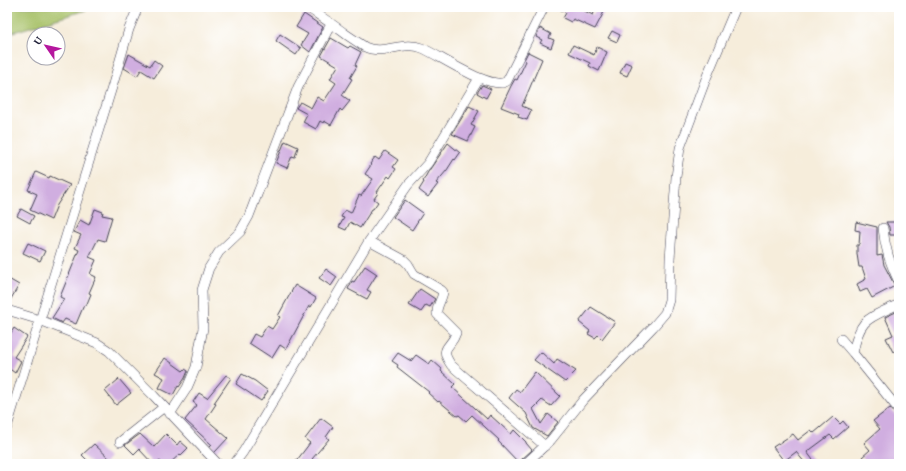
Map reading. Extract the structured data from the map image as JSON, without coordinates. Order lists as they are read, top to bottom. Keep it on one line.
{"north":"top left"}
